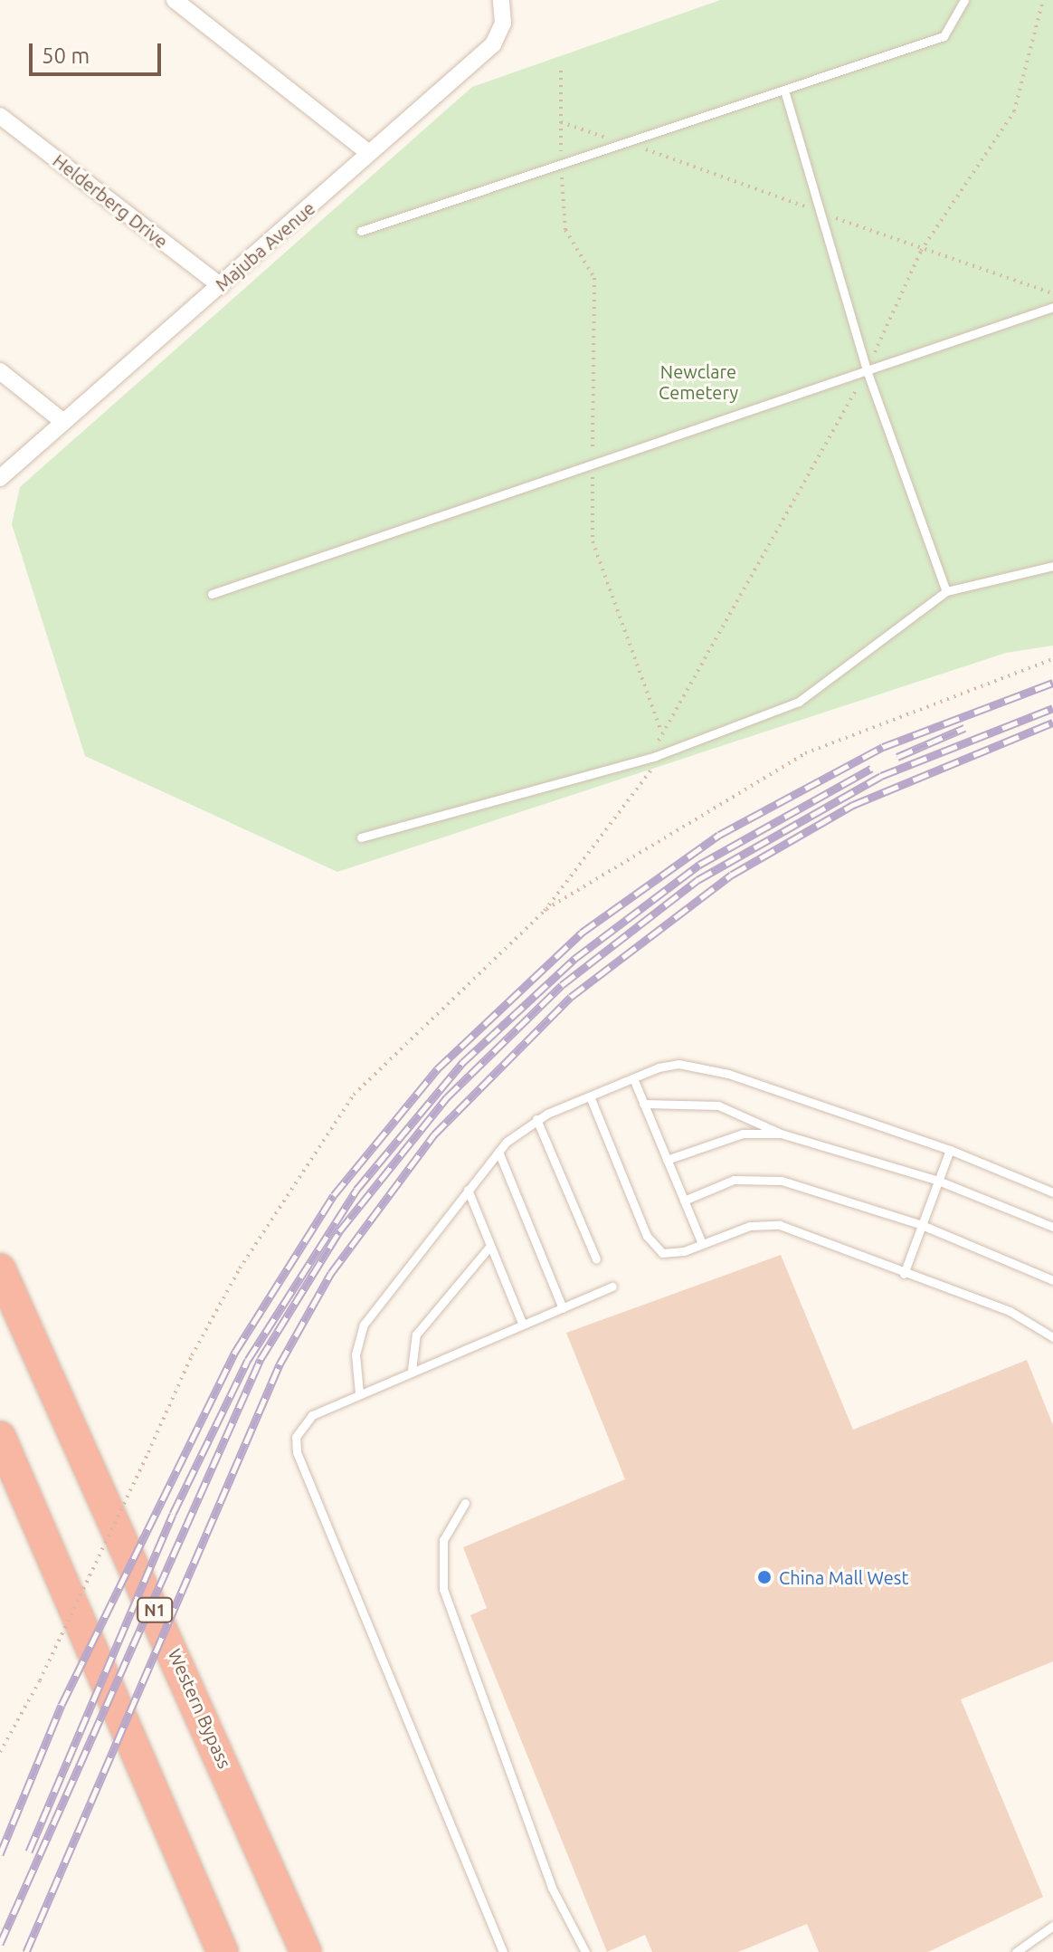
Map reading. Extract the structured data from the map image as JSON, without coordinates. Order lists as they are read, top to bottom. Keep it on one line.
{"streets":{"highway":["N1","Western Bypass"],"street":["Helderberg Drive","Majuba Avenue"]},"crossings":[["Helderberg Drive","Majuba Avenue"]],"parks":["Newclare Cemetery"],"places":["China Mall West"],"scale_bar":"50 m"}
